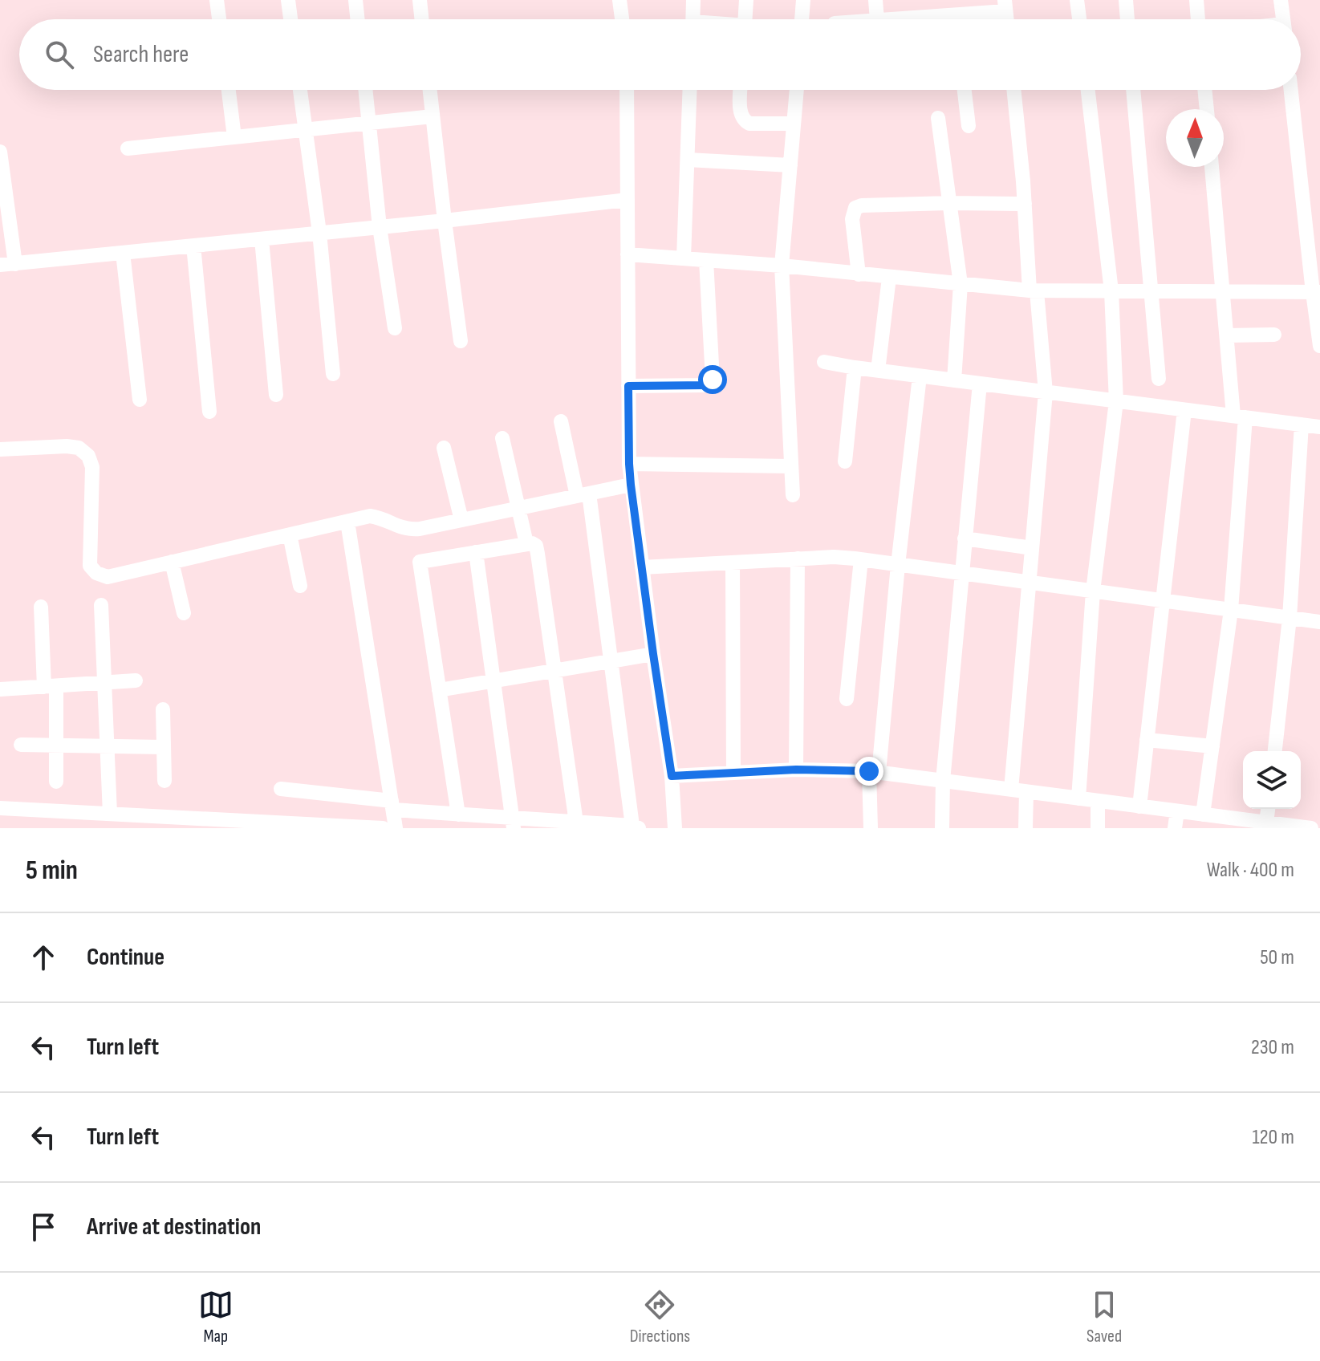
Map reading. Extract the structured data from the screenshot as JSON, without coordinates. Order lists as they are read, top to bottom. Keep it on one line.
{"north":"top","page":{"search":"Search here","heading":["5 min","Walk · 400 m"],"list":[["Continue","50 m"],["Turn left","230 m"],["Turn left","120 m"],"Arrive at destination"],"nav":["Map","Directions","Saved"]}}
